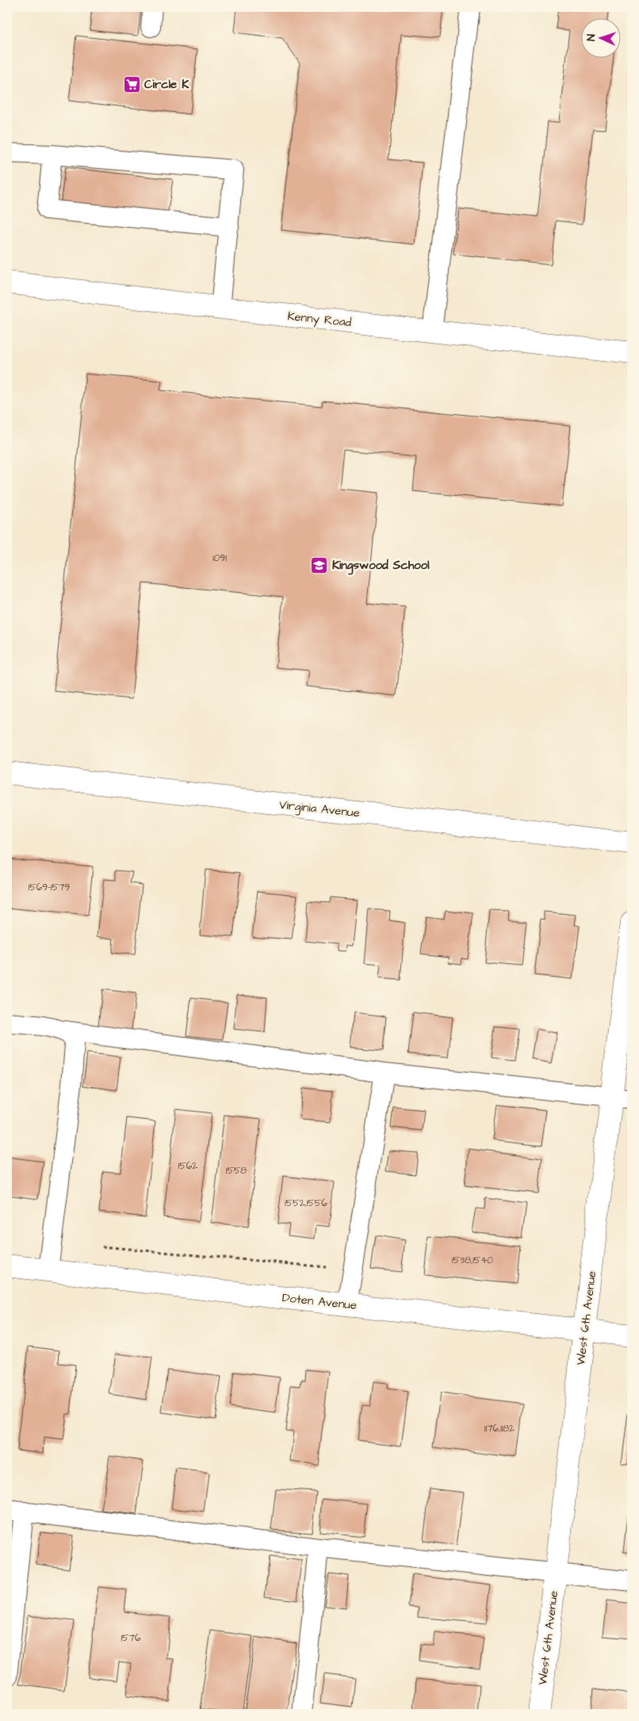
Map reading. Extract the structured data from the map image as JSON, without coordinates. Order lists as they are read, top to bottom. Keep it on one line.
{"streets":{"street":["Kenny Road","Virginia Avenue","Doten Avenue","West 6th Avenue"]},"crossings":[["Doten Avenue","West 6th Avenue"]],"places":{"supermarket":["Circle K"],"school or university":["Kingswood School"]},"house_numbers":["1091","1569-1579","1562","1558","1552,1556","1538,1540","1176,1182","1576"],"north":"left"}
